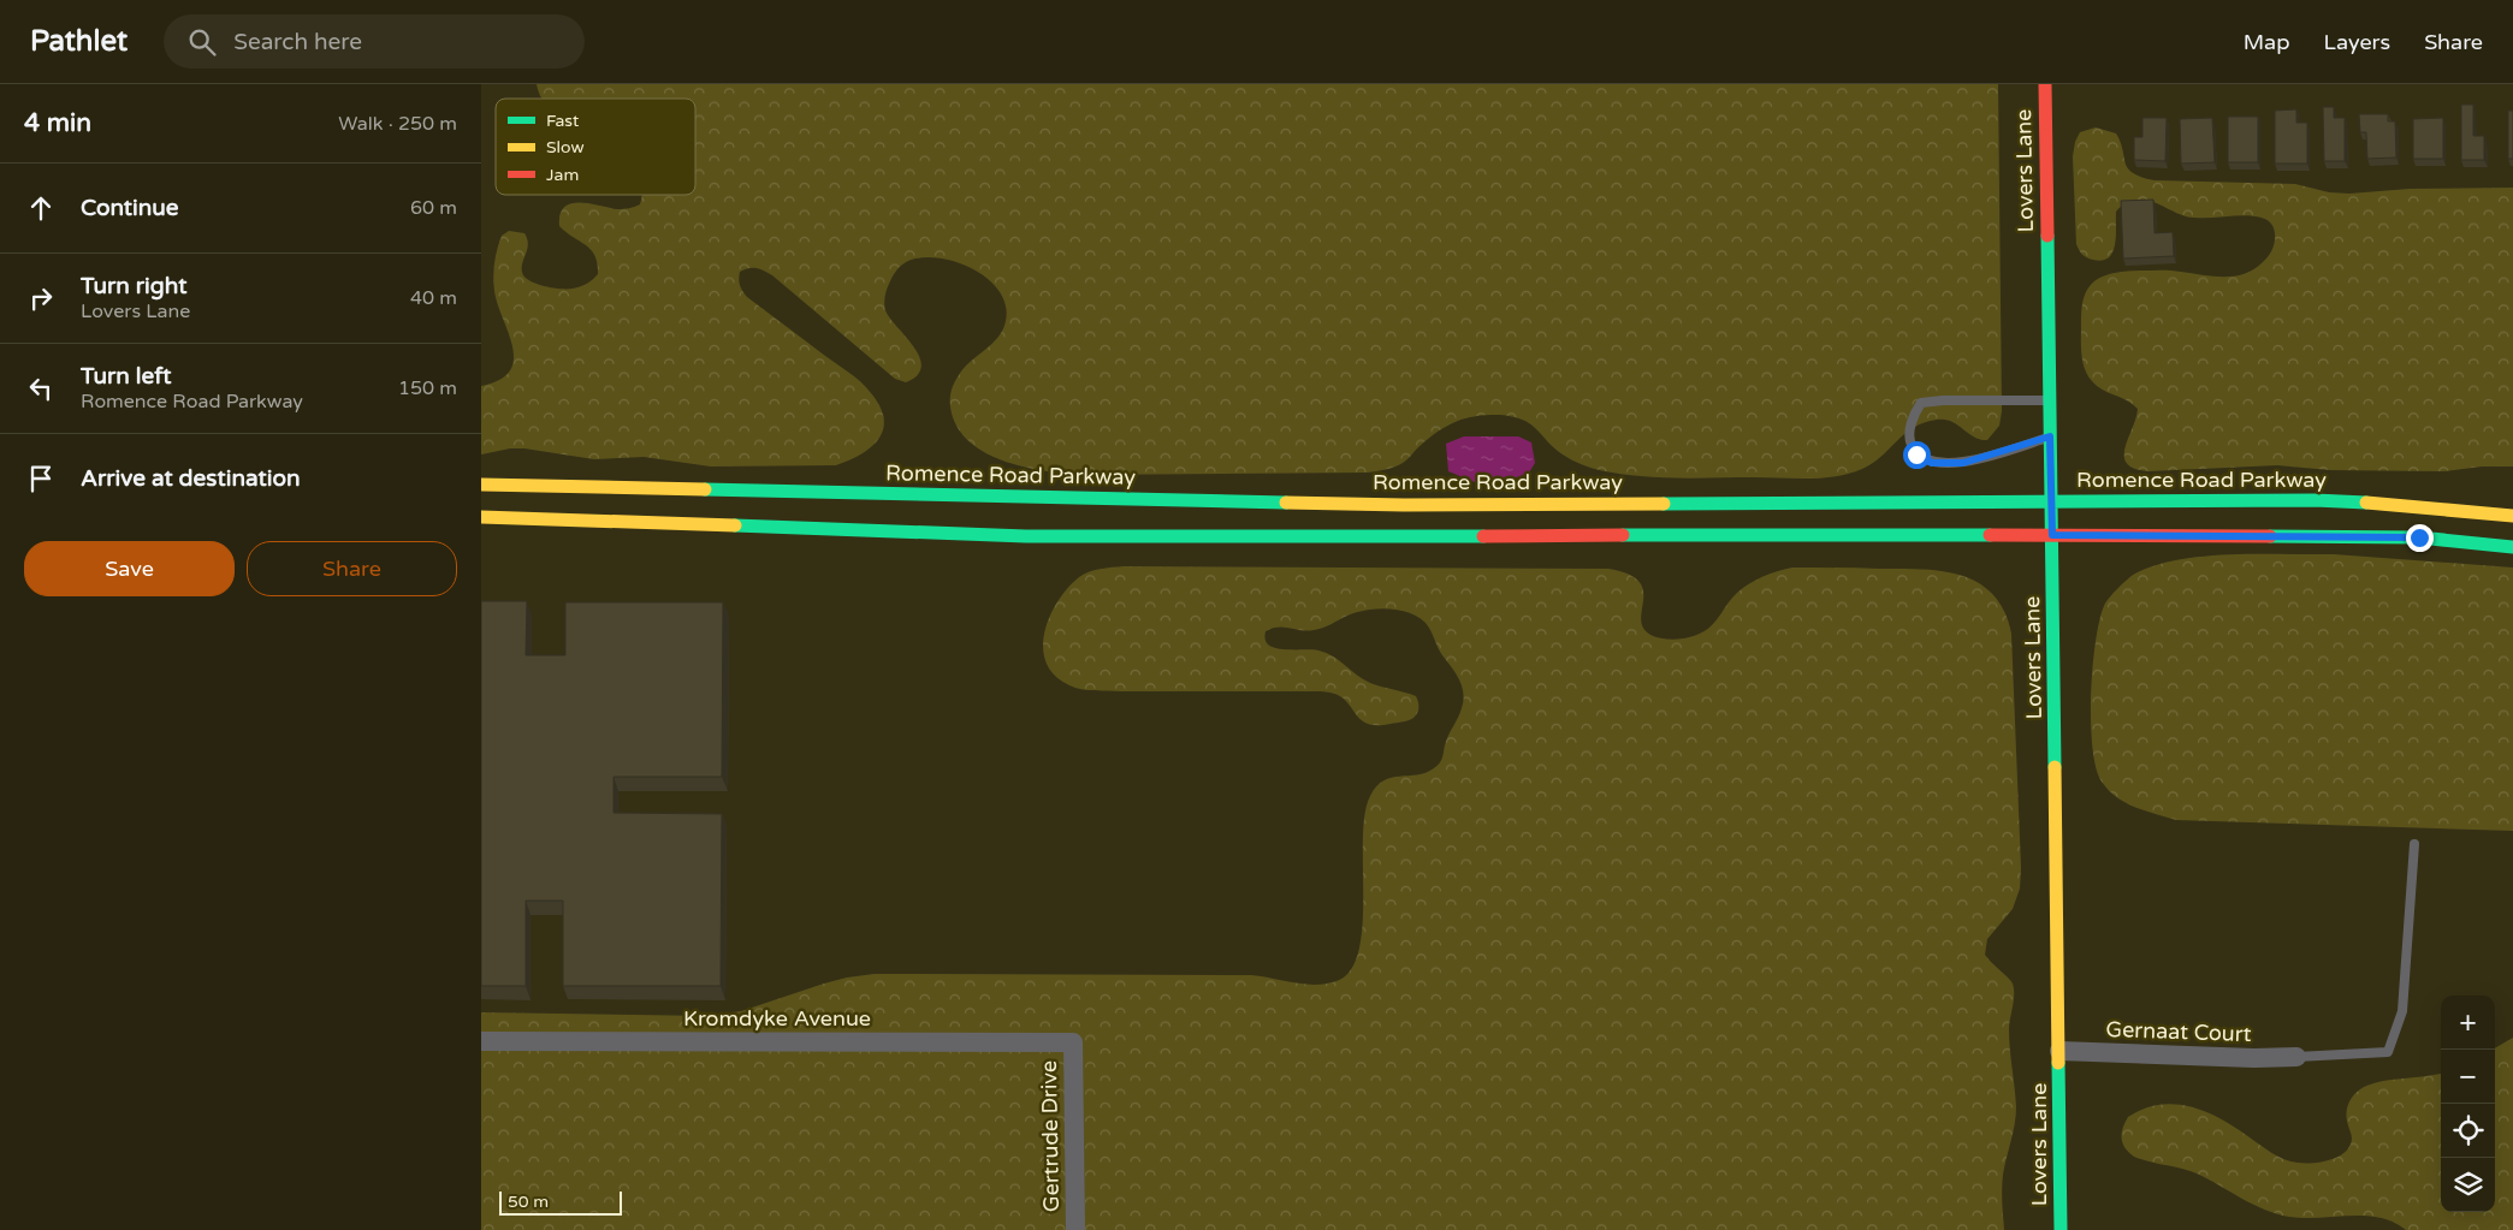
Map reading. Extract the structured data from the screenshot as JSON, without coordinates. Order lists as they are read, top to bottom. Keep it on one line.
{"streets":{"street":["Lovers Lane","Romence Road Parkway","Kromdyke Avenue","Gernaat Court","Gertrude Drive"]},"crossings":[["Lovers Lane","Romence Road Parkway"],["Lovers Lane","Gernaat Court"],["Kromdyke Avenue","Gertrude Drive"]],"legend":["Fast","Slow","Jam"],"scale_bar":"50 m","page":{"header":"Pathlet","search":"Search here","nav":["Map","Layers","Share"],"heading":["4 min","Walk · 250 m"],"list":[["Continue","60 m"],["Turn right","Lovers Lane","40 m"],["Turn left","Romence Road Parkway","150 m"],"Arrive at destination"],"buttons":["Save","Share"],"map_buttons":["+","−"],"scale":"50 m"}}
